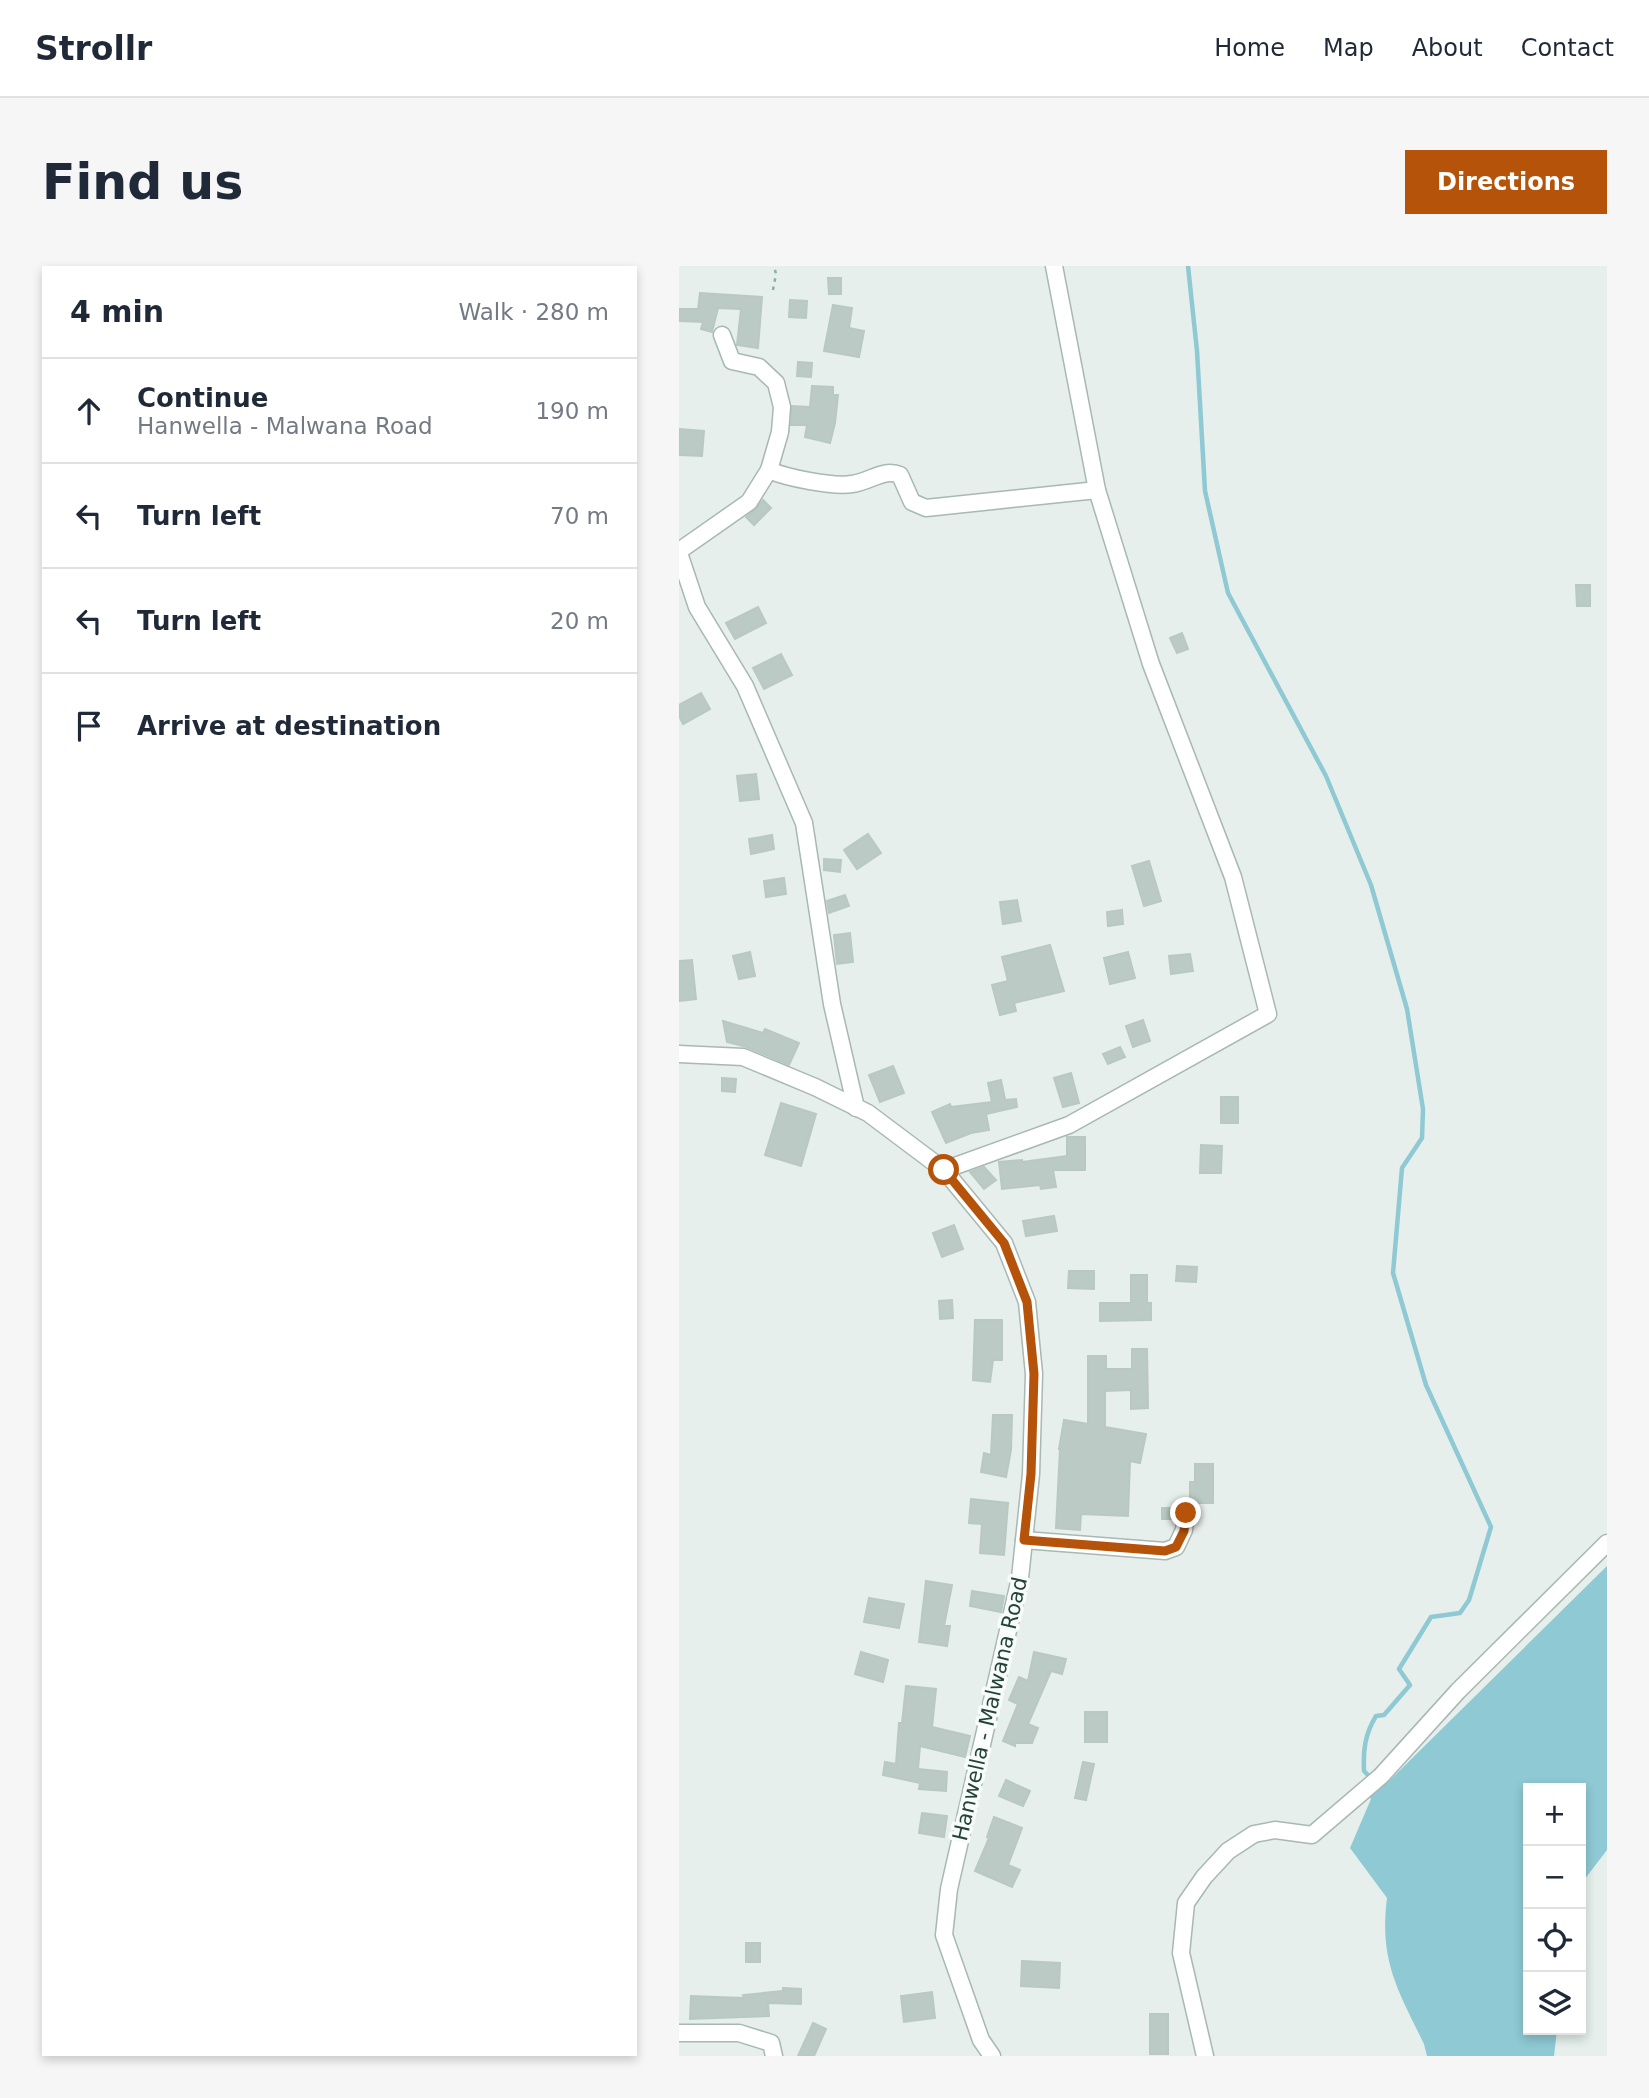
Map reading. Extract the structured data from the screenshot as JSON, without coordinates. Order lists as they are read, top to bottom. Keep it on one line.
{"streets":{"street":["Hanwella - Malwana Road"]},"page":{"header":"Strollr","nav":["Home","Map","About","Contact"],"buttons":"Directions","title":"Find us","heading":["4 min","Walk · 280 m"],"list":[["Continue","Hanwella - Malwana Road","190 m"],["Turn left","70 m"],["Turn left","20 m"],"Arrive at destination"],"map_buttons":["+","−"]}}
